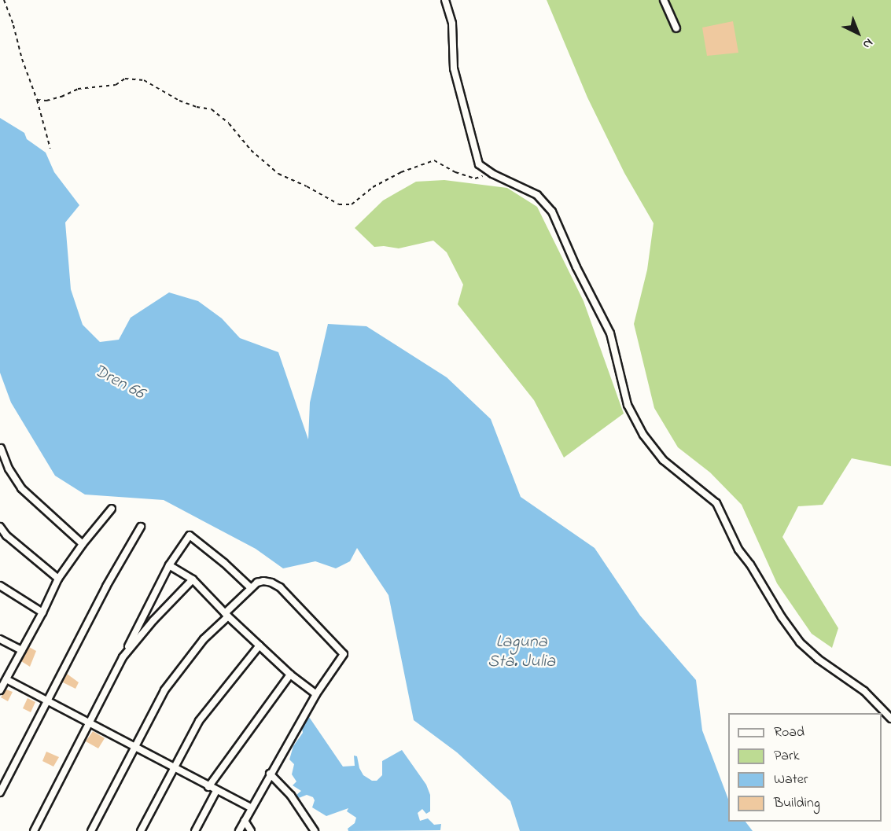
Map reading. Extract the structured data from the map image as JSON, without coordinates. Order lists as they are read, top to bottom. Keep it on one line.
{"water":["Dren 66","Laguna Sta. Julia"],"legend":["Road","Park","Water","Building"],"north":"bottom right"}
